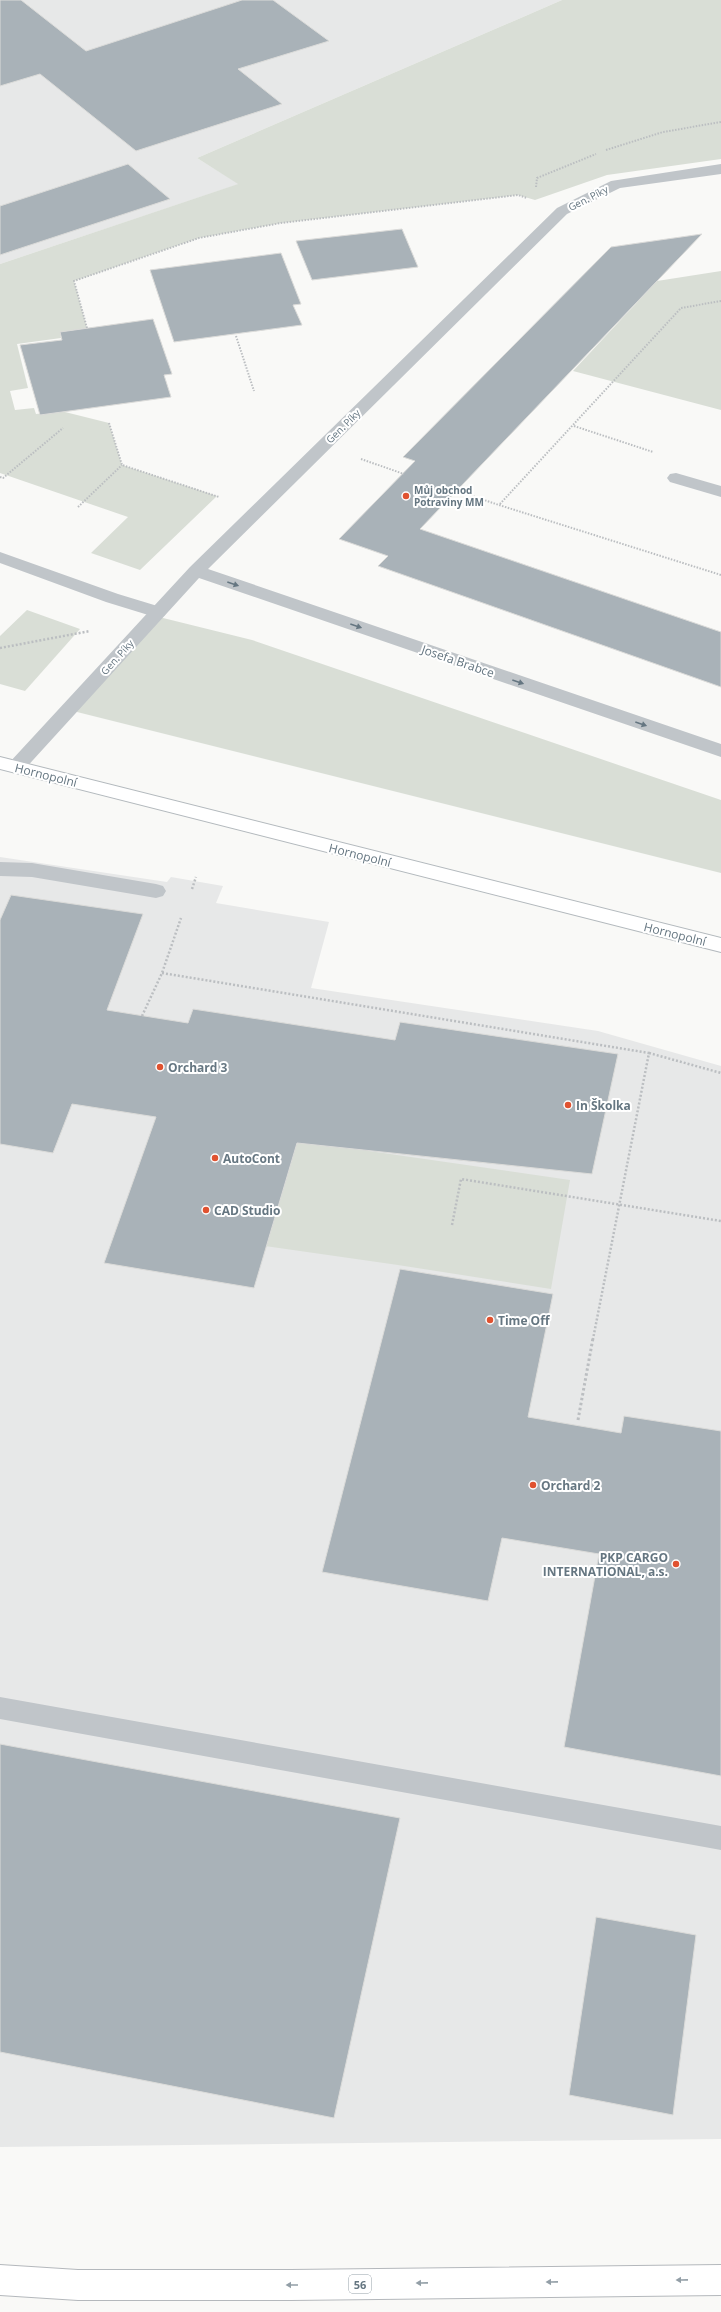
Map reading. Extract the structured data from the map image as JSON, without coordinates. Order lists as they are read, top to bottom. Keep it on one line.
{"streets":{"main road":["Hornopolní","56"],"street":["Gen. Píky","Josefa Brabce"]},"crossings":[["Gen. Píky","Josefa Brabce"],["Gen. Píky","Hornopolní"]],"one_way":["Josefa Brabce"],"places":["Můj obchod Potraviny MM","Orchard 3","In Školka","AutoCont","CAD Studio","Time Off","Orchard 2","PKP CARGO INTERNATIONAL, a.s."]}
